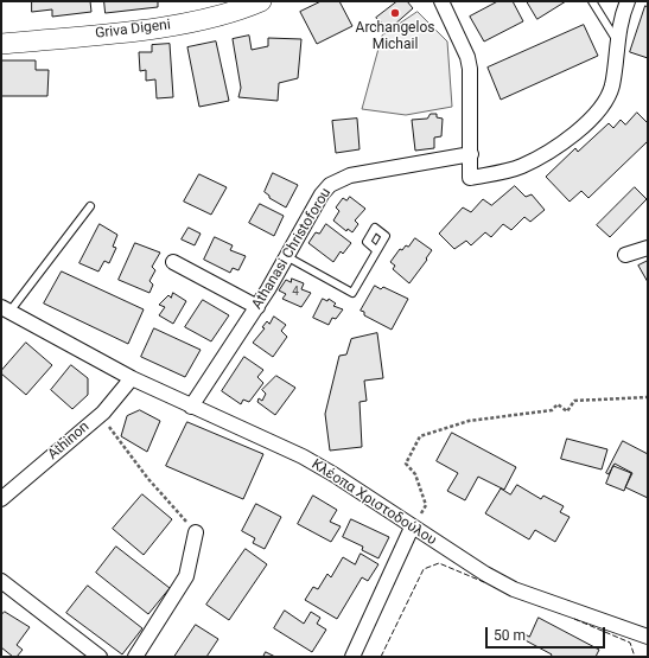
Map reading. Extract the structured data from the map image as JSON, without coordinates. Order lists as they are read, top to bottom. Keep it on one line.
{"streets":{"main road":["Griva Digeni"],"street":["Athanasi Christoforou","Athinon","Κλέοπα Χριστοδούλου"]},"crossings":[["Athanasi Christoforou","Κλέοπα Χριστοδούλου"],["Athinon","Κλέοπα Χριστοδούλου"]],"places":["Archangelos Michail"],"house_numbers":["4"],"scale_bar":"50 m"}
